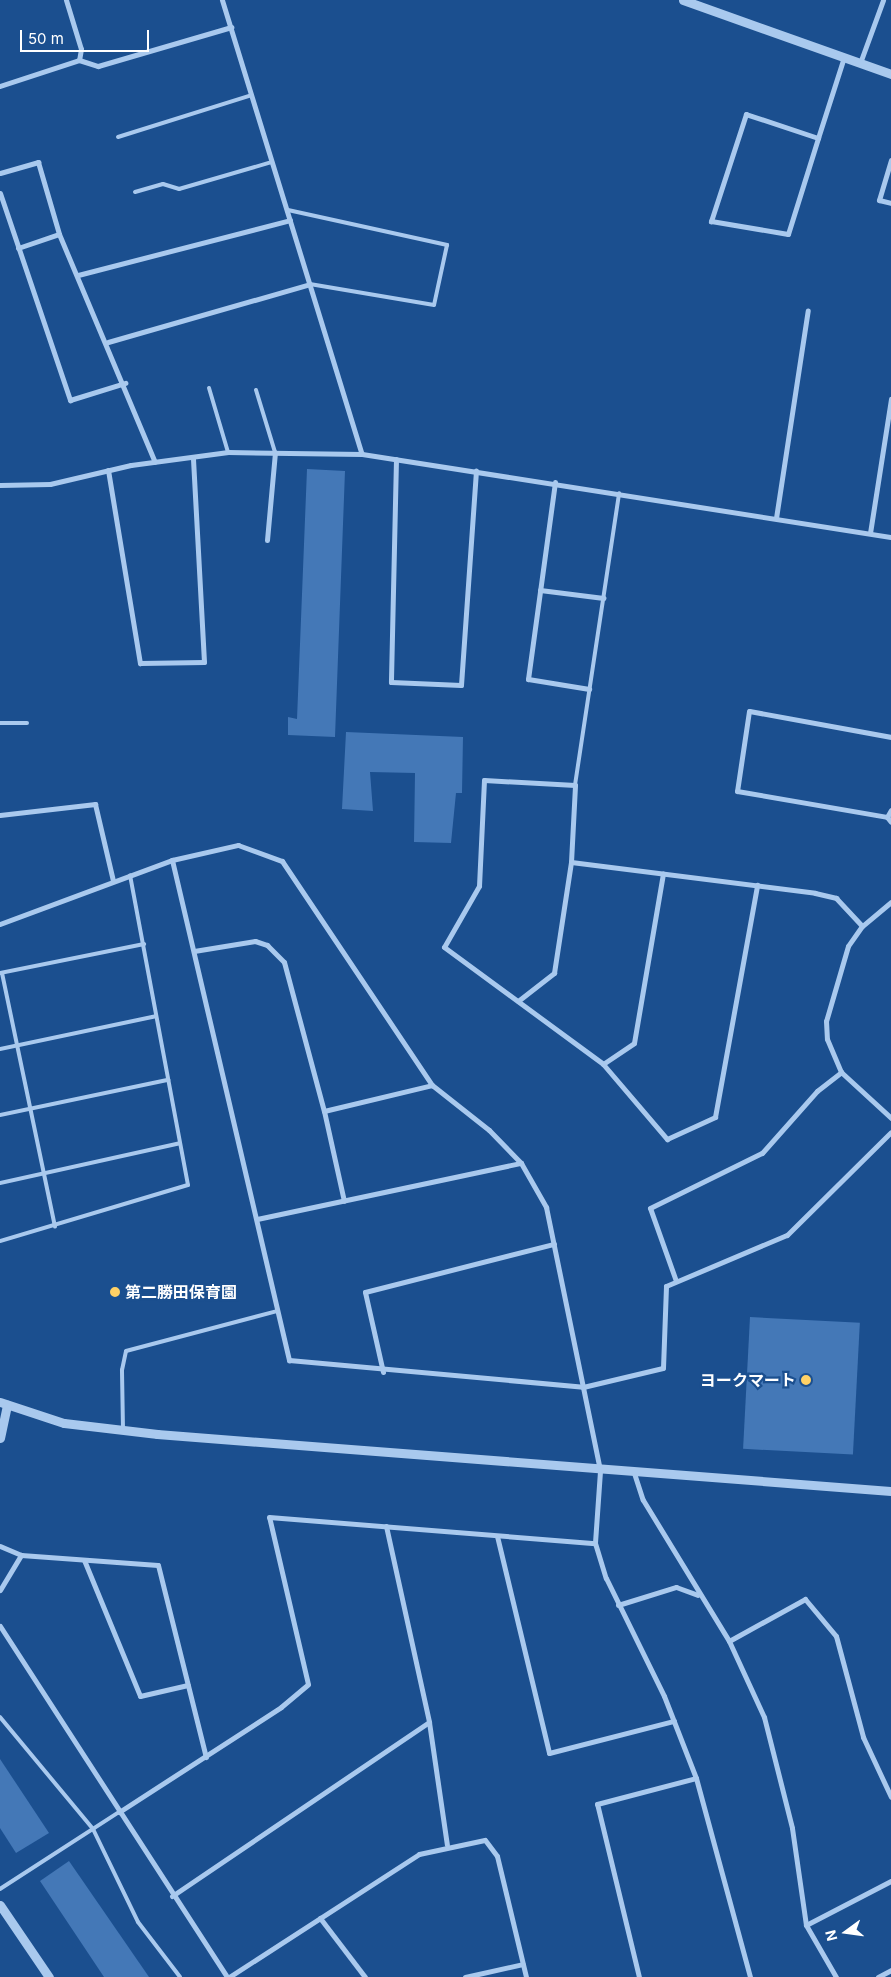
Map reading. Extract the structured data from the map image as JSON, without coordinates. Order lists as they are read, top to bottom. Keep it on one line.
{"places":["第二勝田保育園","ヨークマート"],"scale_bar":"50 m","north":"left"}
